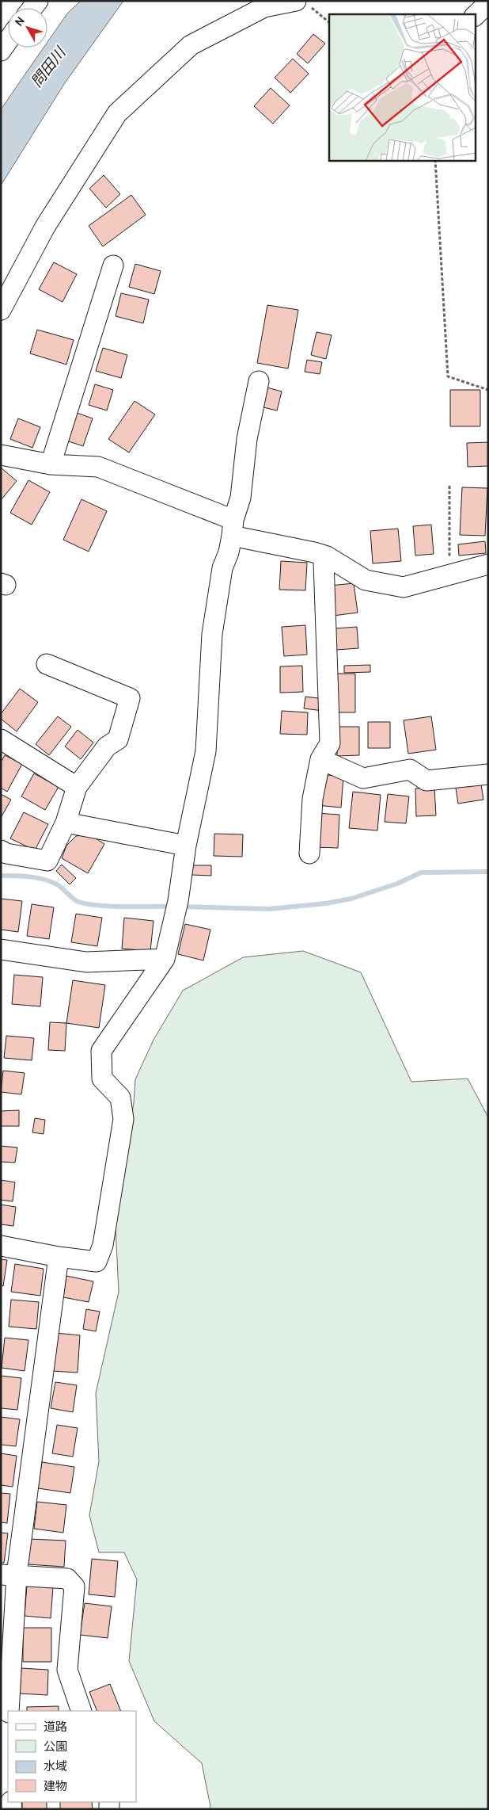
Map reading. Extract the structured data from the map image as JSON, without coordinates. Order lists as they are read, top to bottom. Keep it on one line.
{"water":["問田川"],"legend":["道路","公園","水域","建物"],"north":"top left"}
